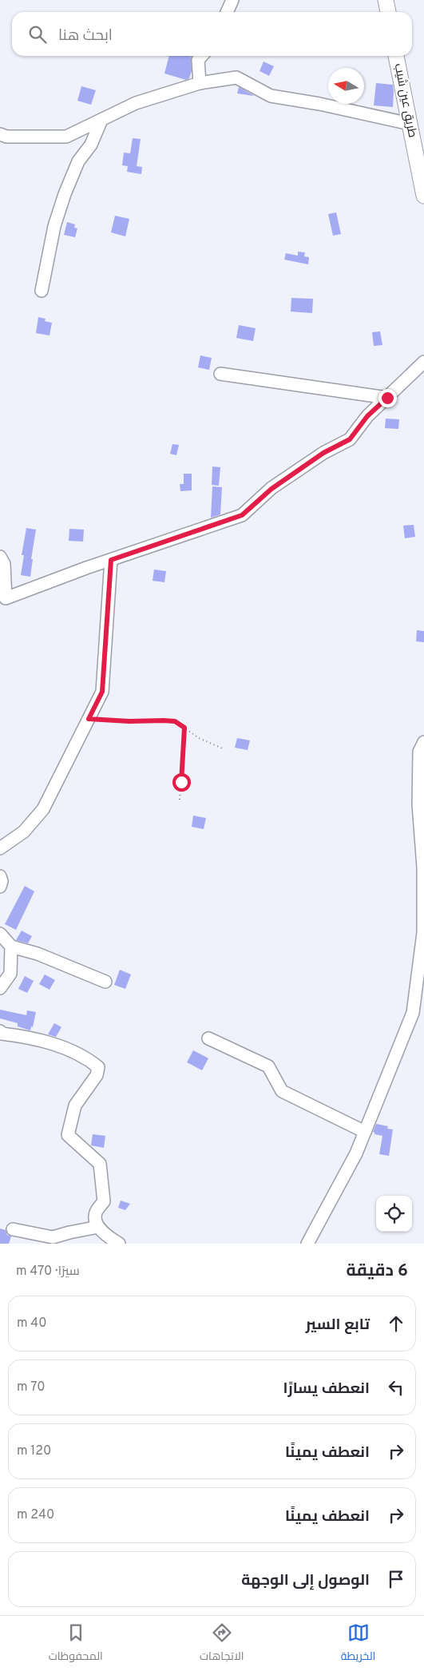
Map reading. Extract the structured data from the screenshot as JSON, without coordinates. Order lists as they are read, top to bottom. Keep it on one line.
{"streets":{"main road":["طريق عين شيب"]},"north":"left","page":{"search":"ابحث هنا","heading":["6 دقيقة","سيرًا · 470 m"],"list":[["تابع السير","40 m"],["انعطف يسارًا","70 m"],["انعطف يمينًا","120 m"],["انعطف يمينًا","240 m"],"الوصول إلى الوجهة"],"nav":["الخريطة","الاتجاهات","المحفوظات"]}}
